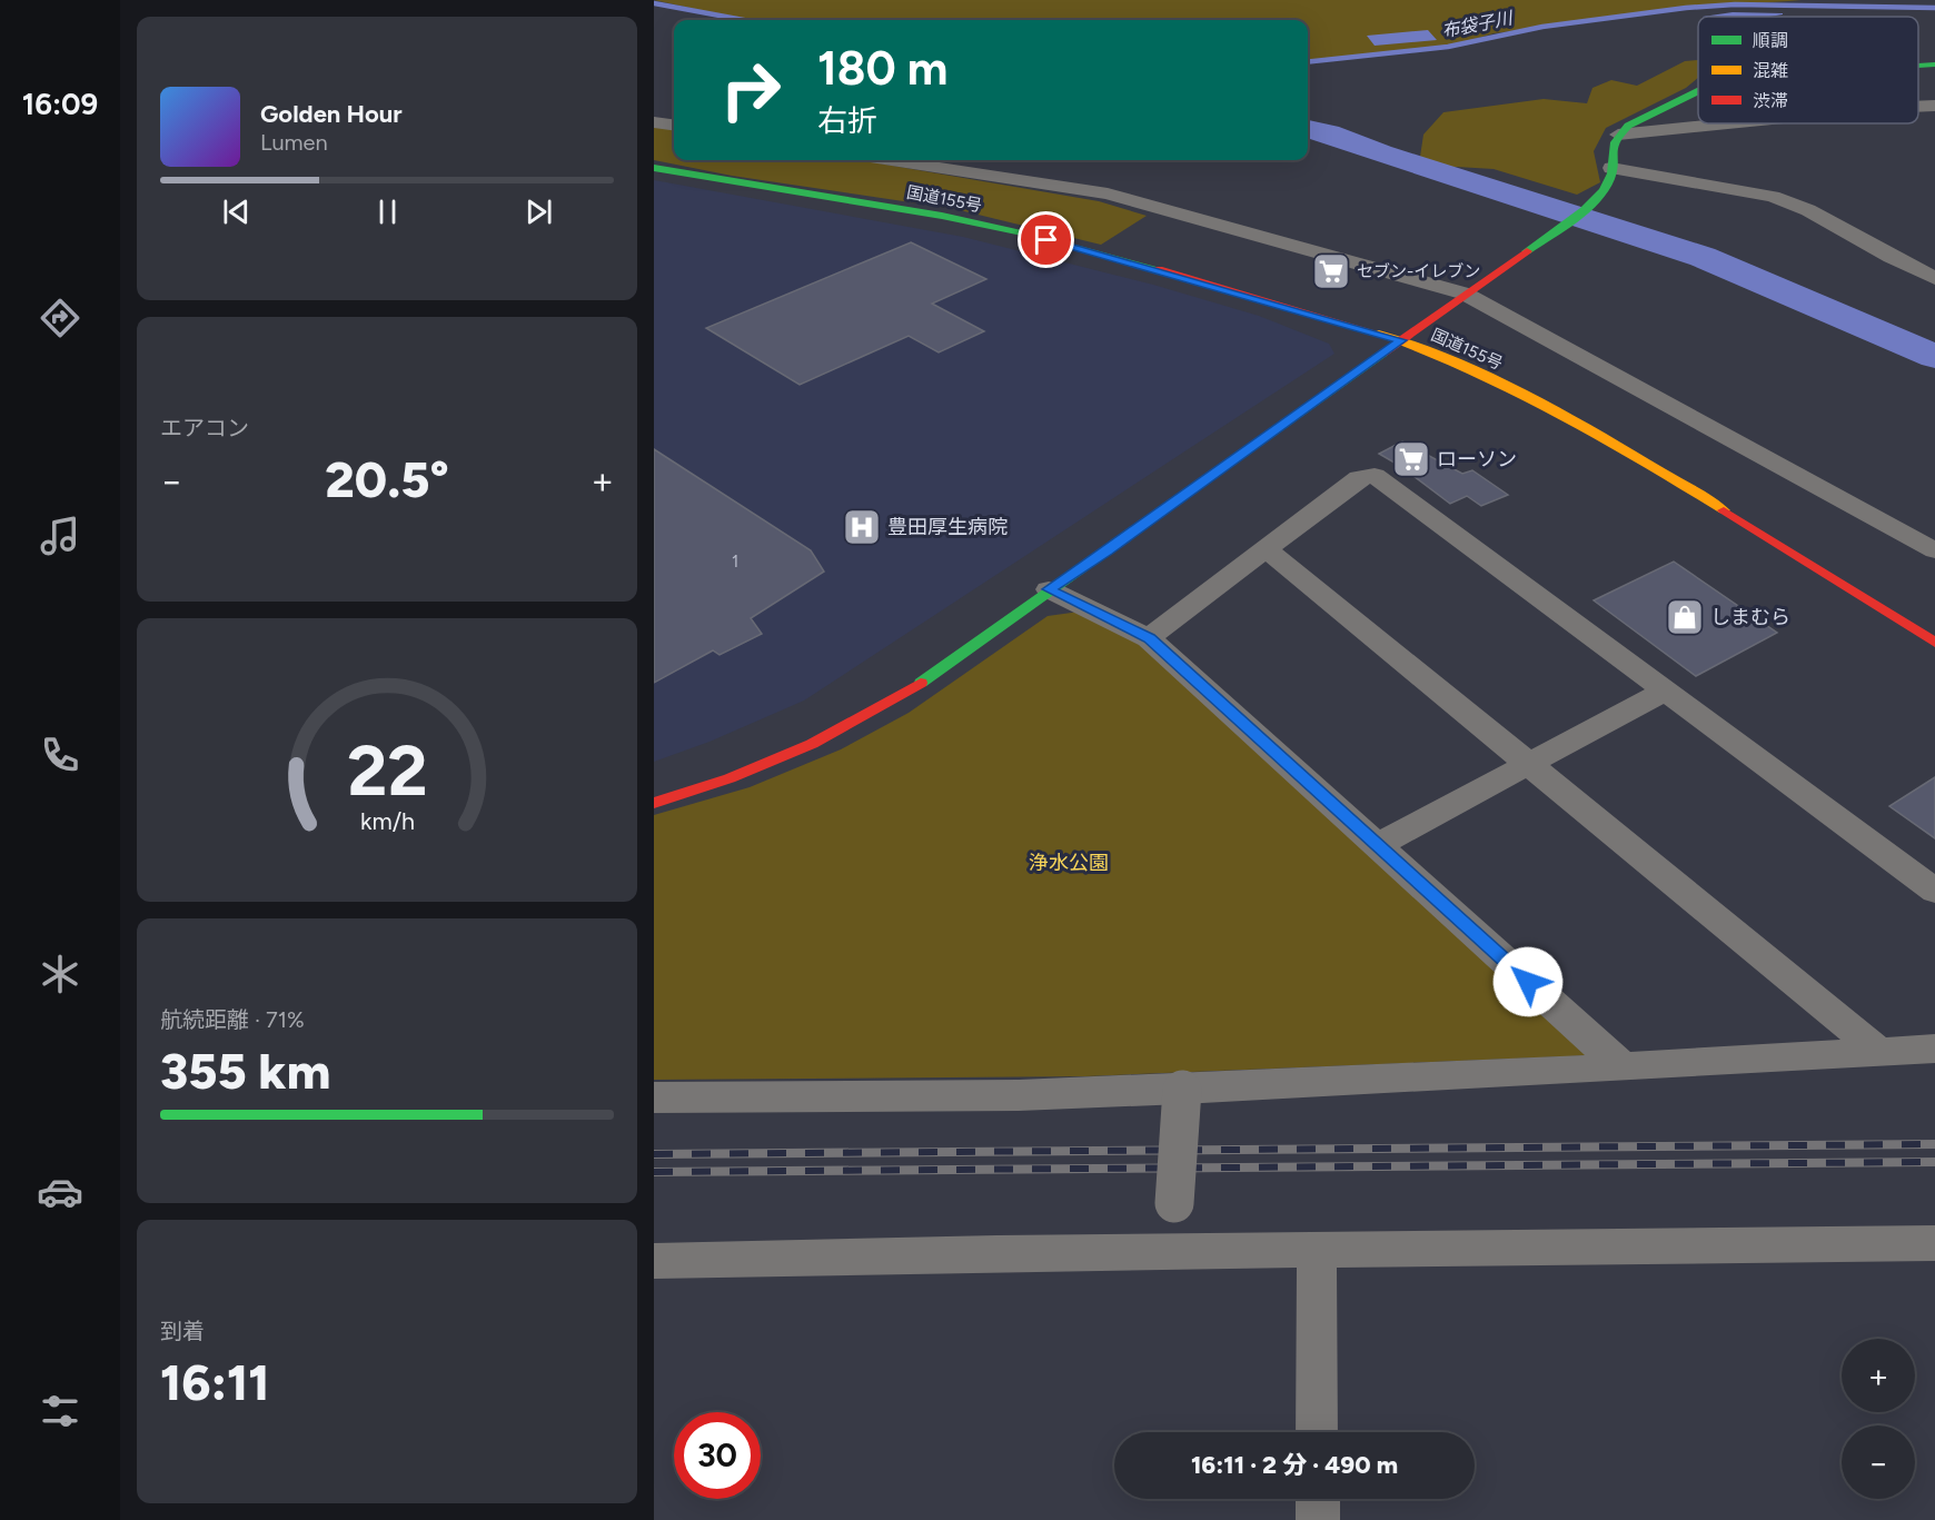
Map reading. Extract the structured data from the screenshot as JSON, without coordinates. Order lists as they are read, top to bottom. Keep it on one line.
{"streets":{"main road":["国道155号"]},"water":["布袋子川"],"parks":["浄水公園"],"places":{"supermarket":["セブン-イレブン","ローソン"],"hospital":["豊田厚生病院"],"shop":["しまむら"]},"house_numbers":["1"],"legend":["順調","混雑","渋滞"],"page":{"tabs":"16:09","turn":["180 m","右折"],"song":["Golden Hour","Lumen"],"tile":["エアコン",["航続距離 · 71%","355 km"],["到着","16:11"]],"heat":["−","20.5°","+"],"map_buttons":["+","−"],"limit":"30","trip":"16:11 · 2 分 · 490 m","gauge":["22","km/h"]}}
